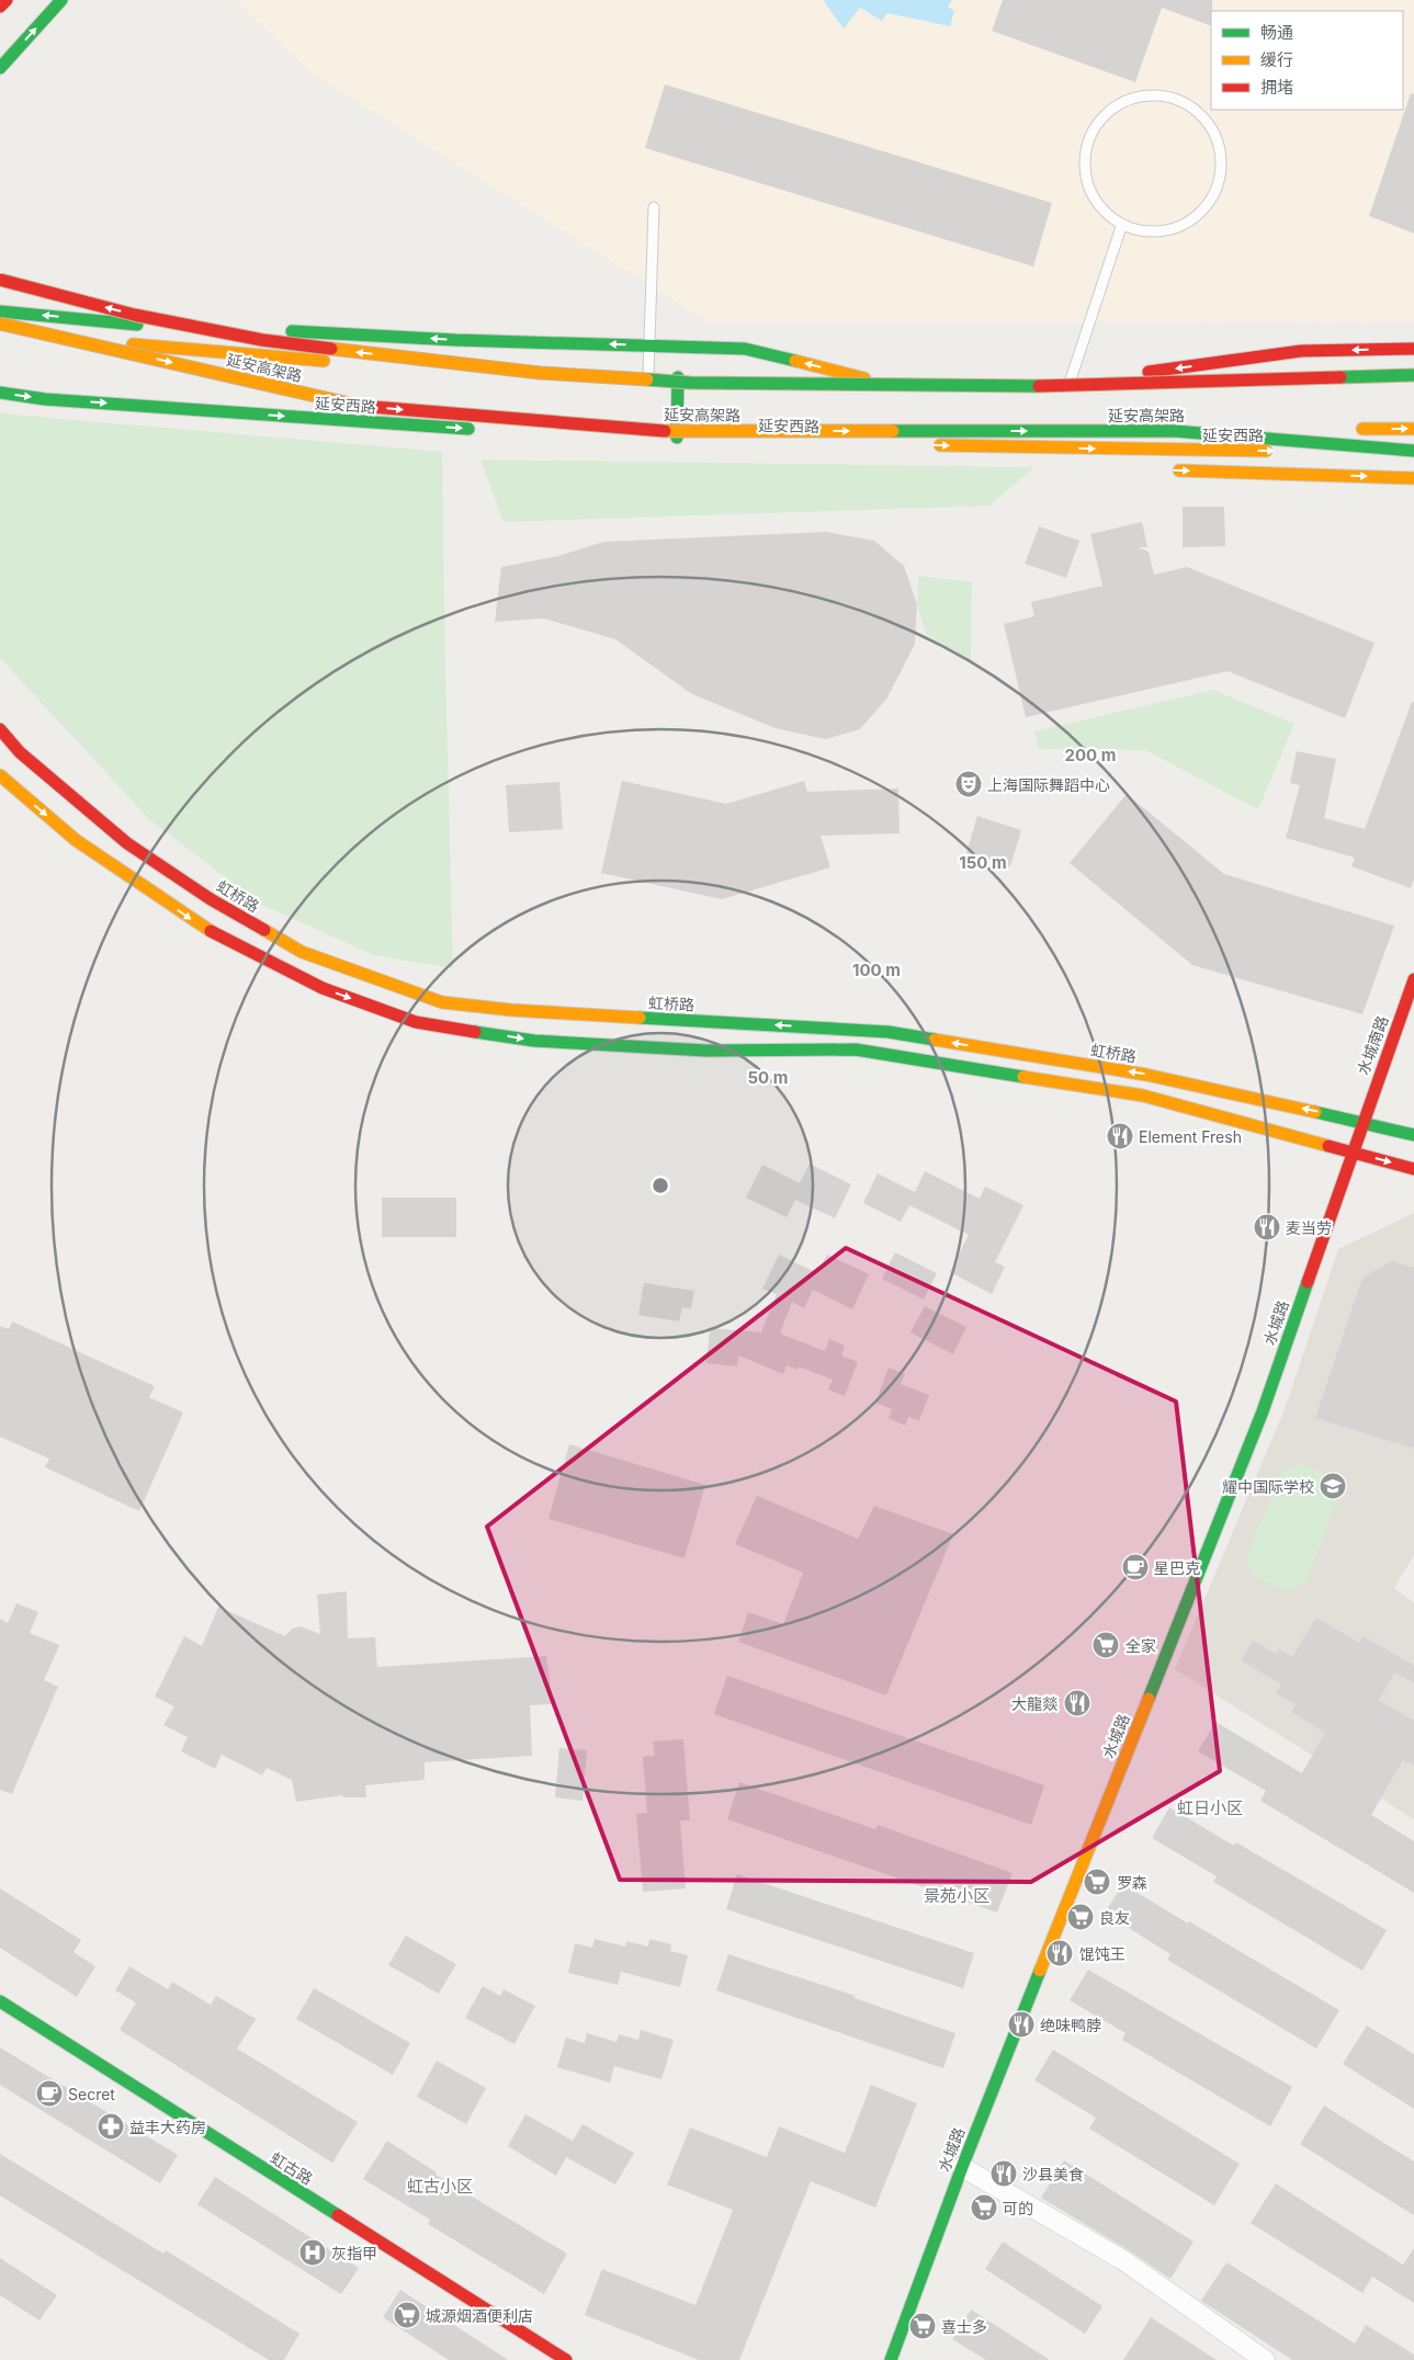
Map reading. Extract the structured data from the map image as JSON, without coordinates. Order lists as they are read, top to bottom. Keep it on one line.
{"streets":{"main road":["延安高架路","延安西路","虹桥路","水城南路","水城路","虹古路"]},"crossings":[["虹桥路","水城南路"],["虹桥路","水城路"],["水城南路","水城路"]],"districts":["虹日小区","景苑小区","虹古小区"],"places":{"theatre":["上海国际舞蹈中心"],"restaurant":["Element Fresh","麦当劳","大龍燚","馄饨王","绝味鸭脖","沙县美食"],"school or university":["耀中国际学校"],"cafe":["星巴克","Secret"],"supermarket":["全家","罗森","良友","可的","城源烟酒便利店","喜士多"],"pharmacy":["益丰大药房"],"hospital":["灰指甲"]},"legend":["畅通","缓行","拥堵"],"rings":["200 m","150 m","100 m","50 m"]}
